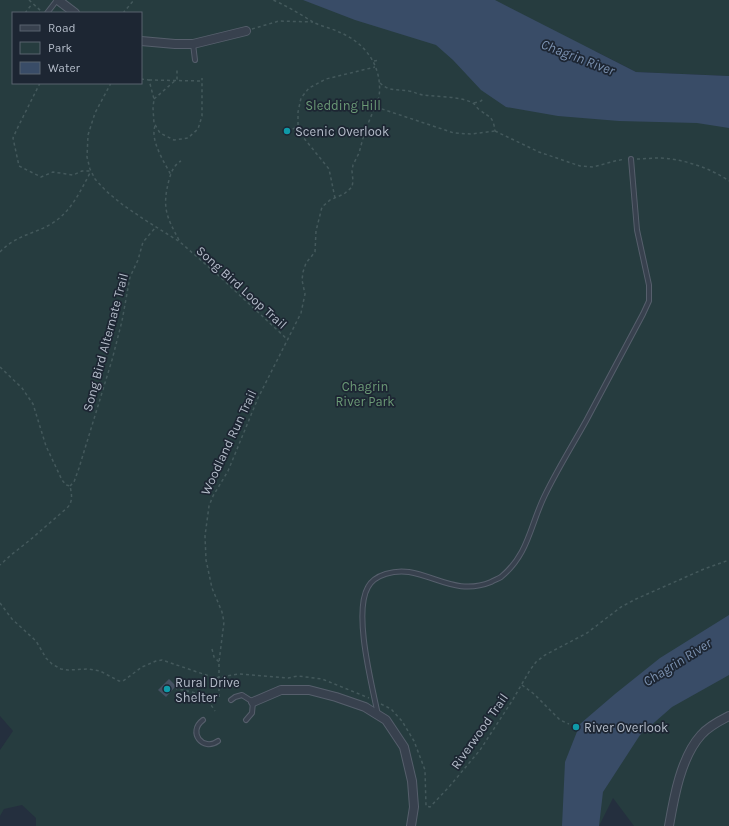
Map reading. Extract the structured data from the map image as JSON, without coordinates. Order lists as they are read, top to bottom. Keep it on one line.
{"streets":{"path":["Song Bird Loop Trail","Song Bird Alternate Trail","Woodland Run Trail","Riverwood Trail"]},"crossings":[["Song Bird Loop Trail","Song Bird Alternate Trail"],["Song Bird Loop Trail","Woodland Run Trail"],["Woodland Run Trail","Riverwood Trail"]],"water":["Chagrin River"],"parks":["Sledding Hill","Chagrin River Park"],"places":["Scenic Overlook","Rural Drive Shelter","River Overlook"],"legend":["Road","Park","Water"]}
